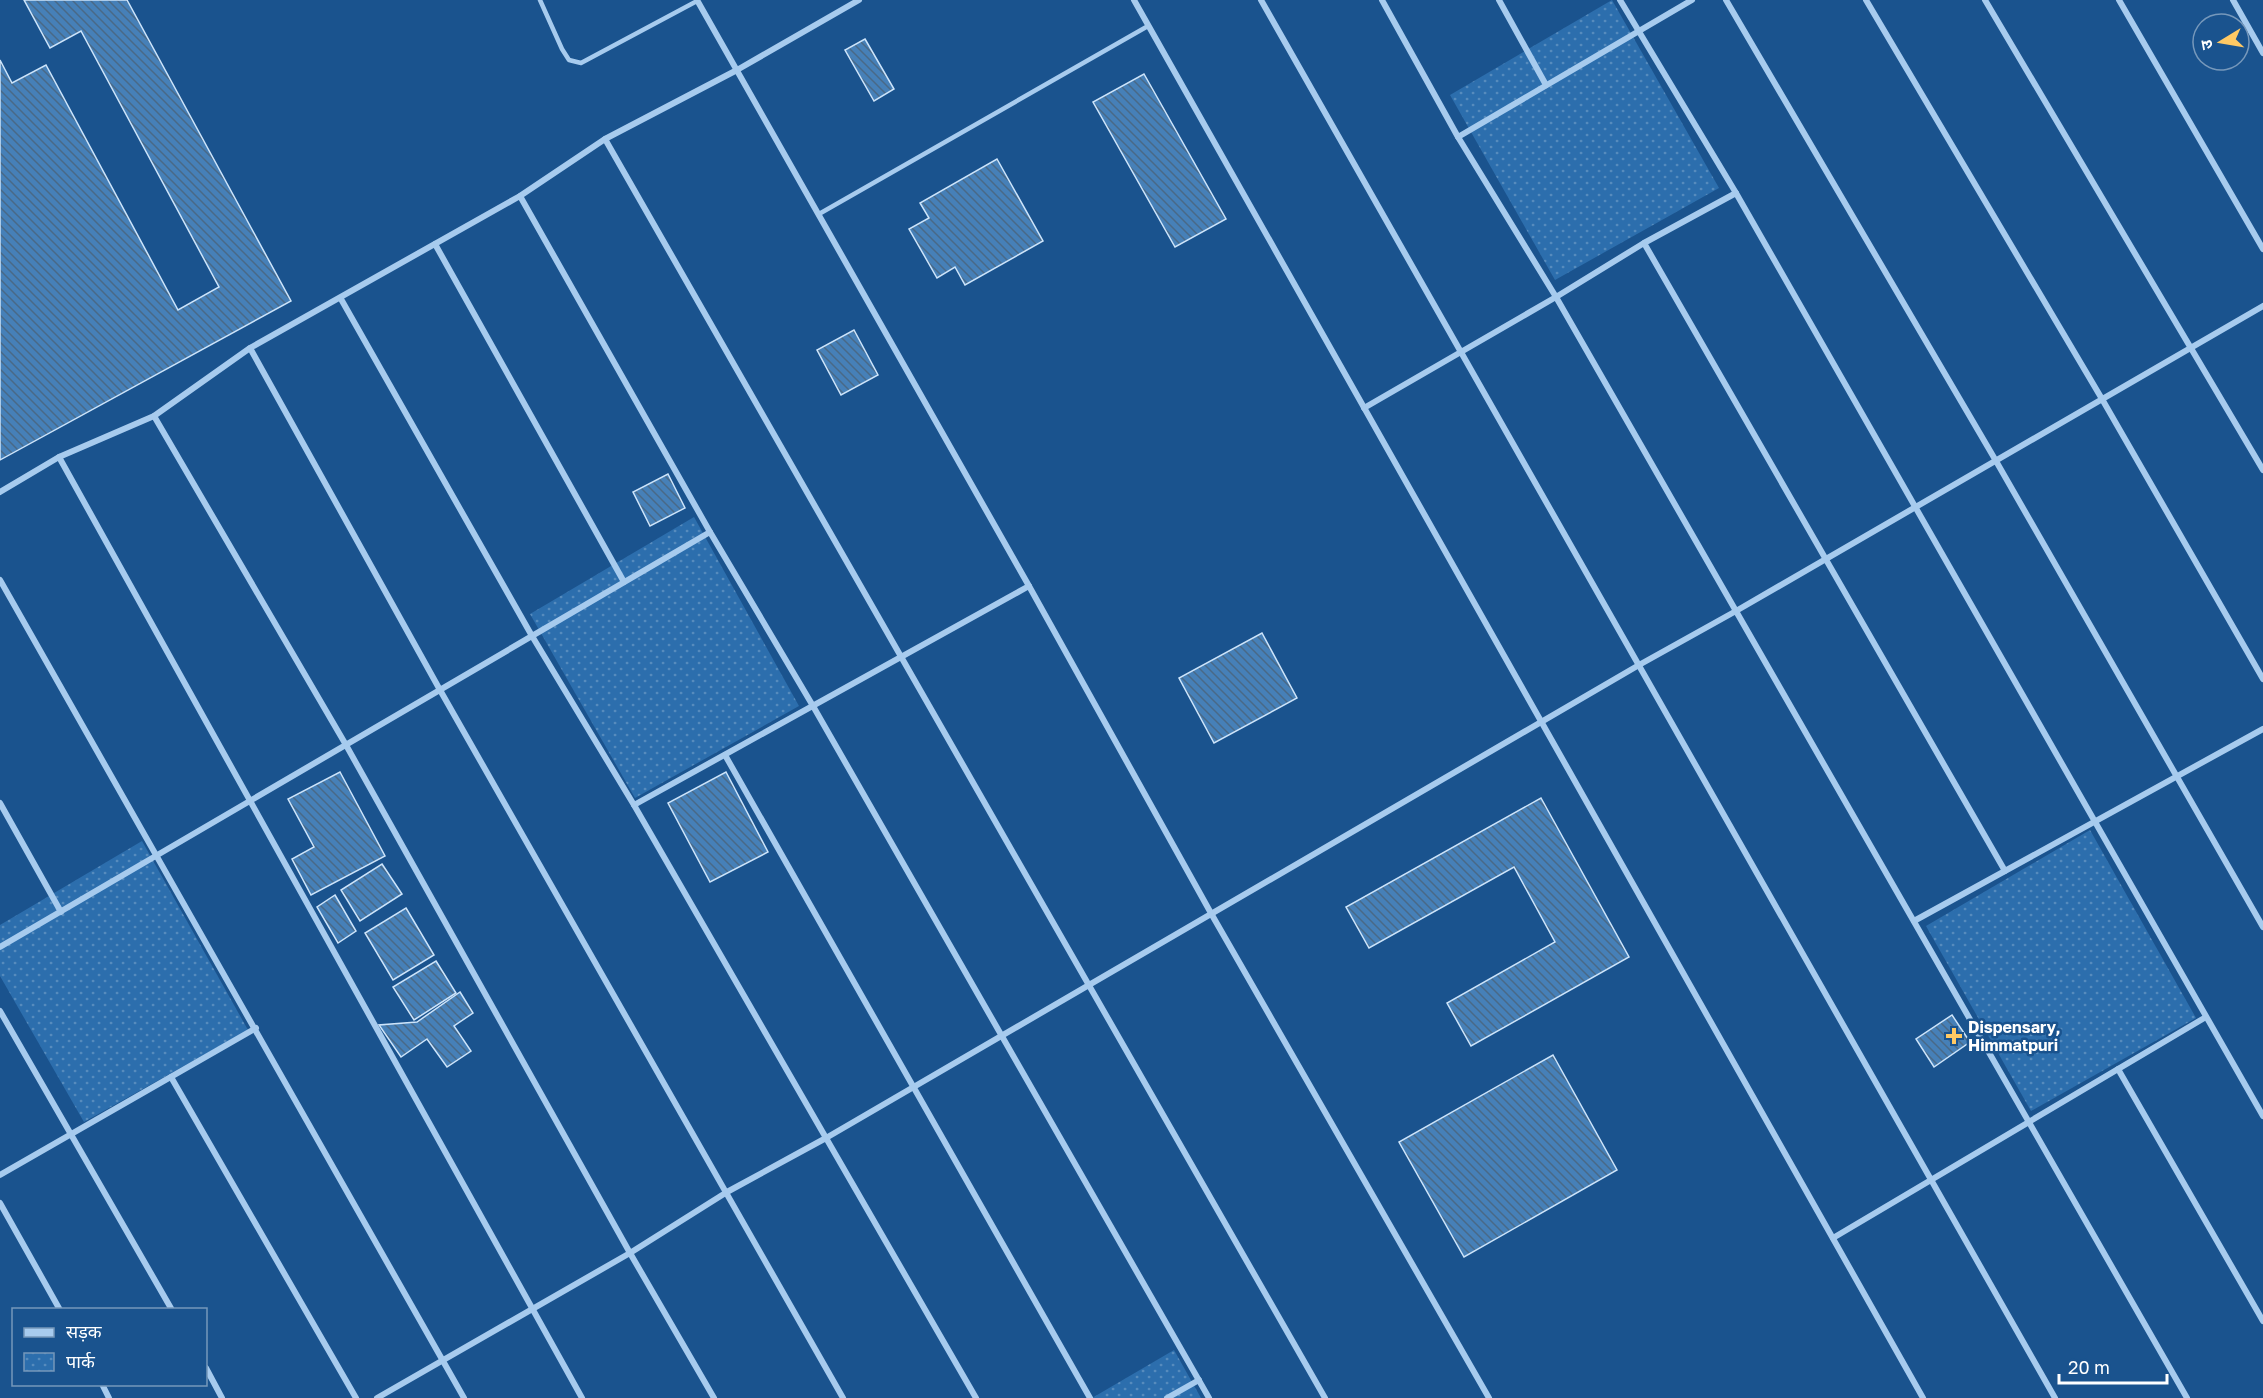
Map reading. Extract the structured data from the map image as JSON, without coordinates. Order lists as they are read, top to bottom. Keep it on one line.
{"places":{"health":["Dispensary, Himmatpuri"]},"legend":["सड़क","पार्क"],"scale_bar":"20 m","north":"left"}
